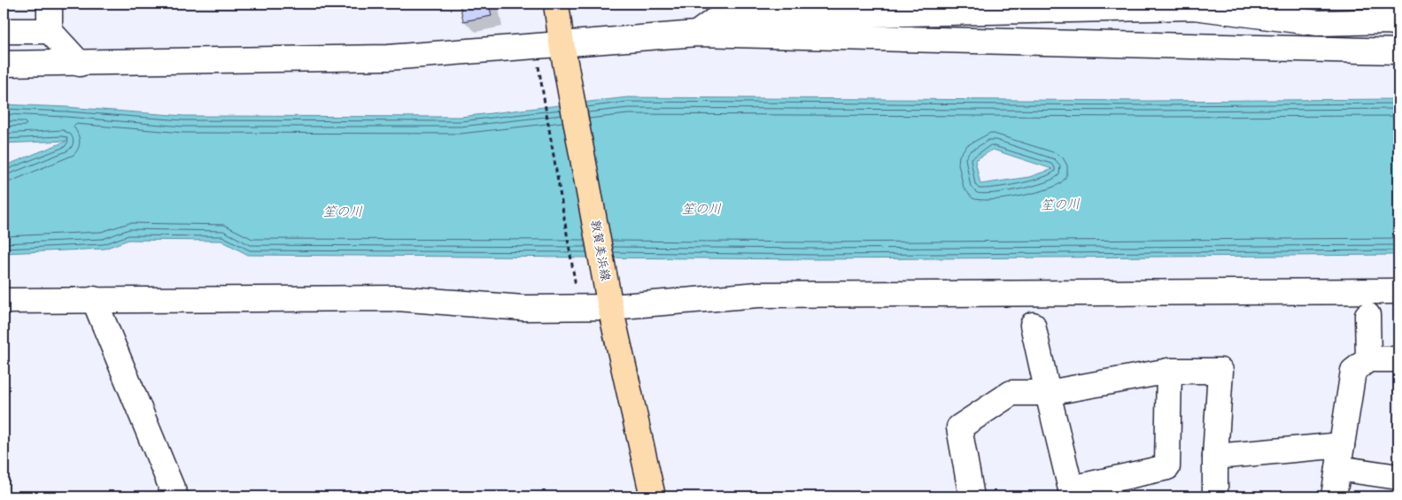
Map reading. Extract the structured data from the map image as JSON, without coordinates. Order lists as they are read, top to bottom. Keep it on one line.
{"streets":{"main road":["敦賀美浜線"]},"water":["笙の川"]}
